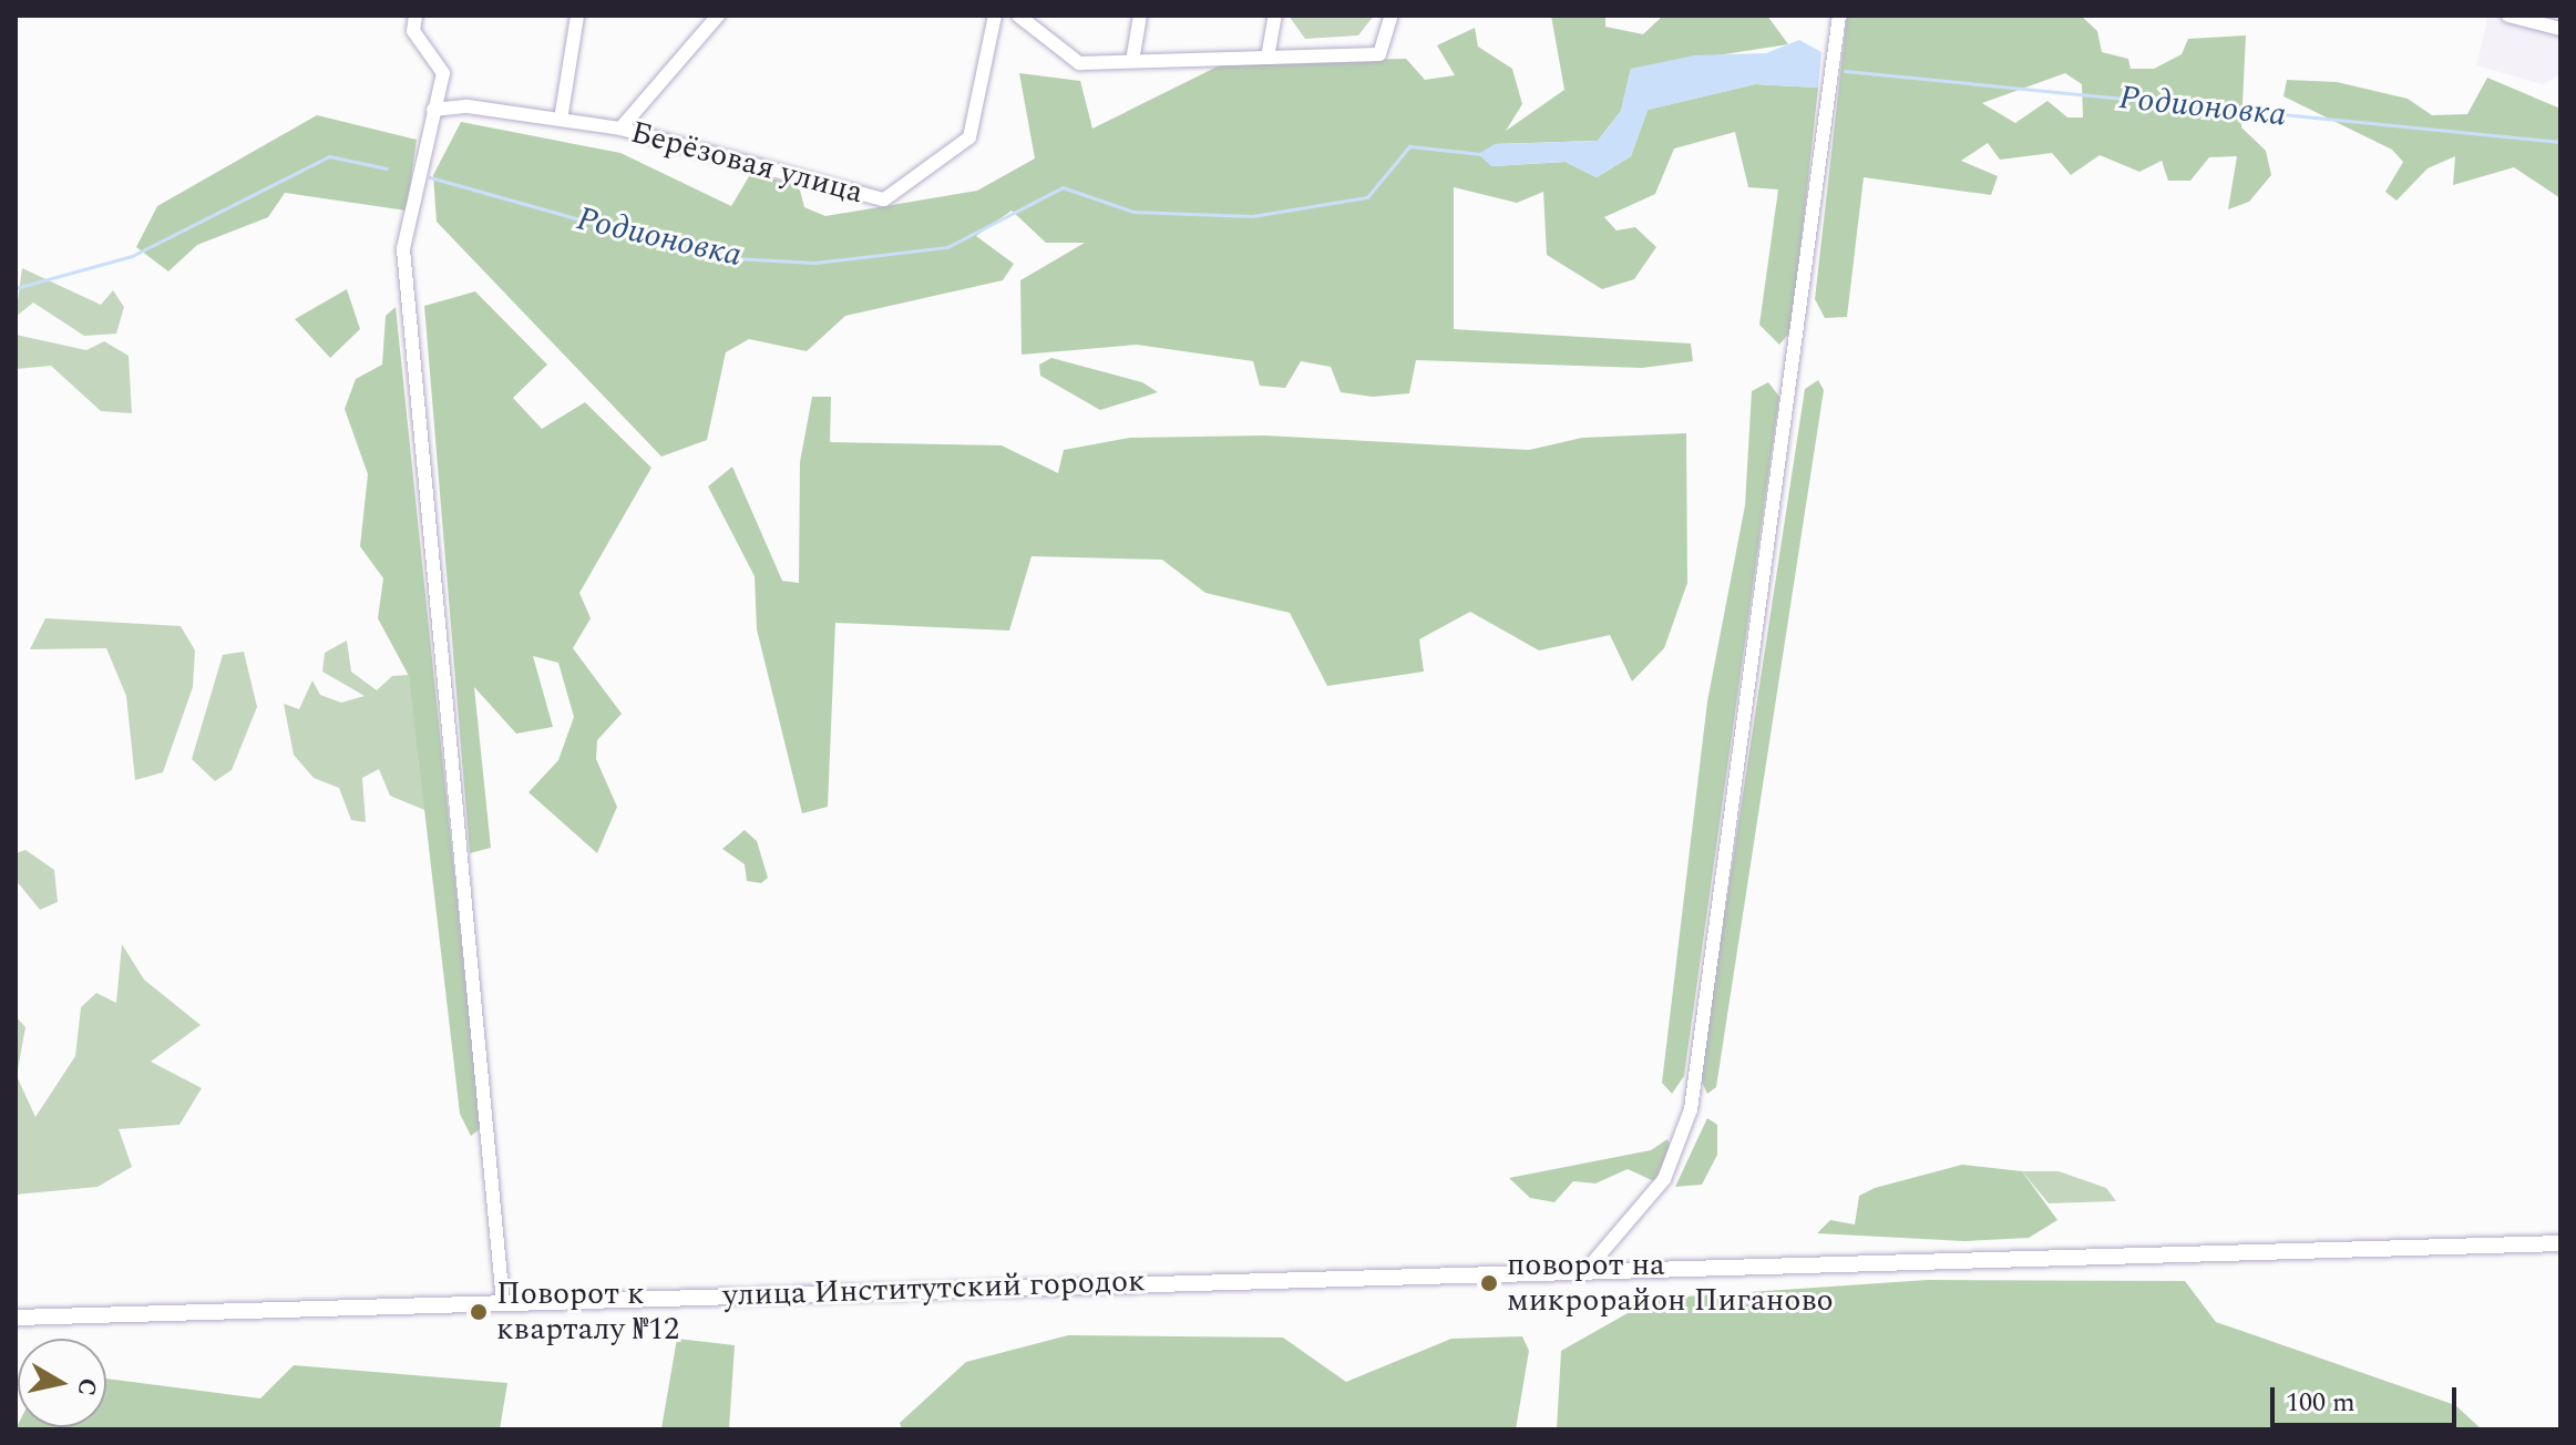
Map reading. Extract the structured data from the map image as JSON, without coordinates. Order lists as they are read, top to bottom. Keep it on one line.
{"streets":{"street":["Берёзовая улица","улица Институтский городок"]},"water":["Родионовка"],"places":["поворот на микрорайон Пиганово","Поворот к кварталу №12"],"scale_bar":"100 m","north":"right"}
